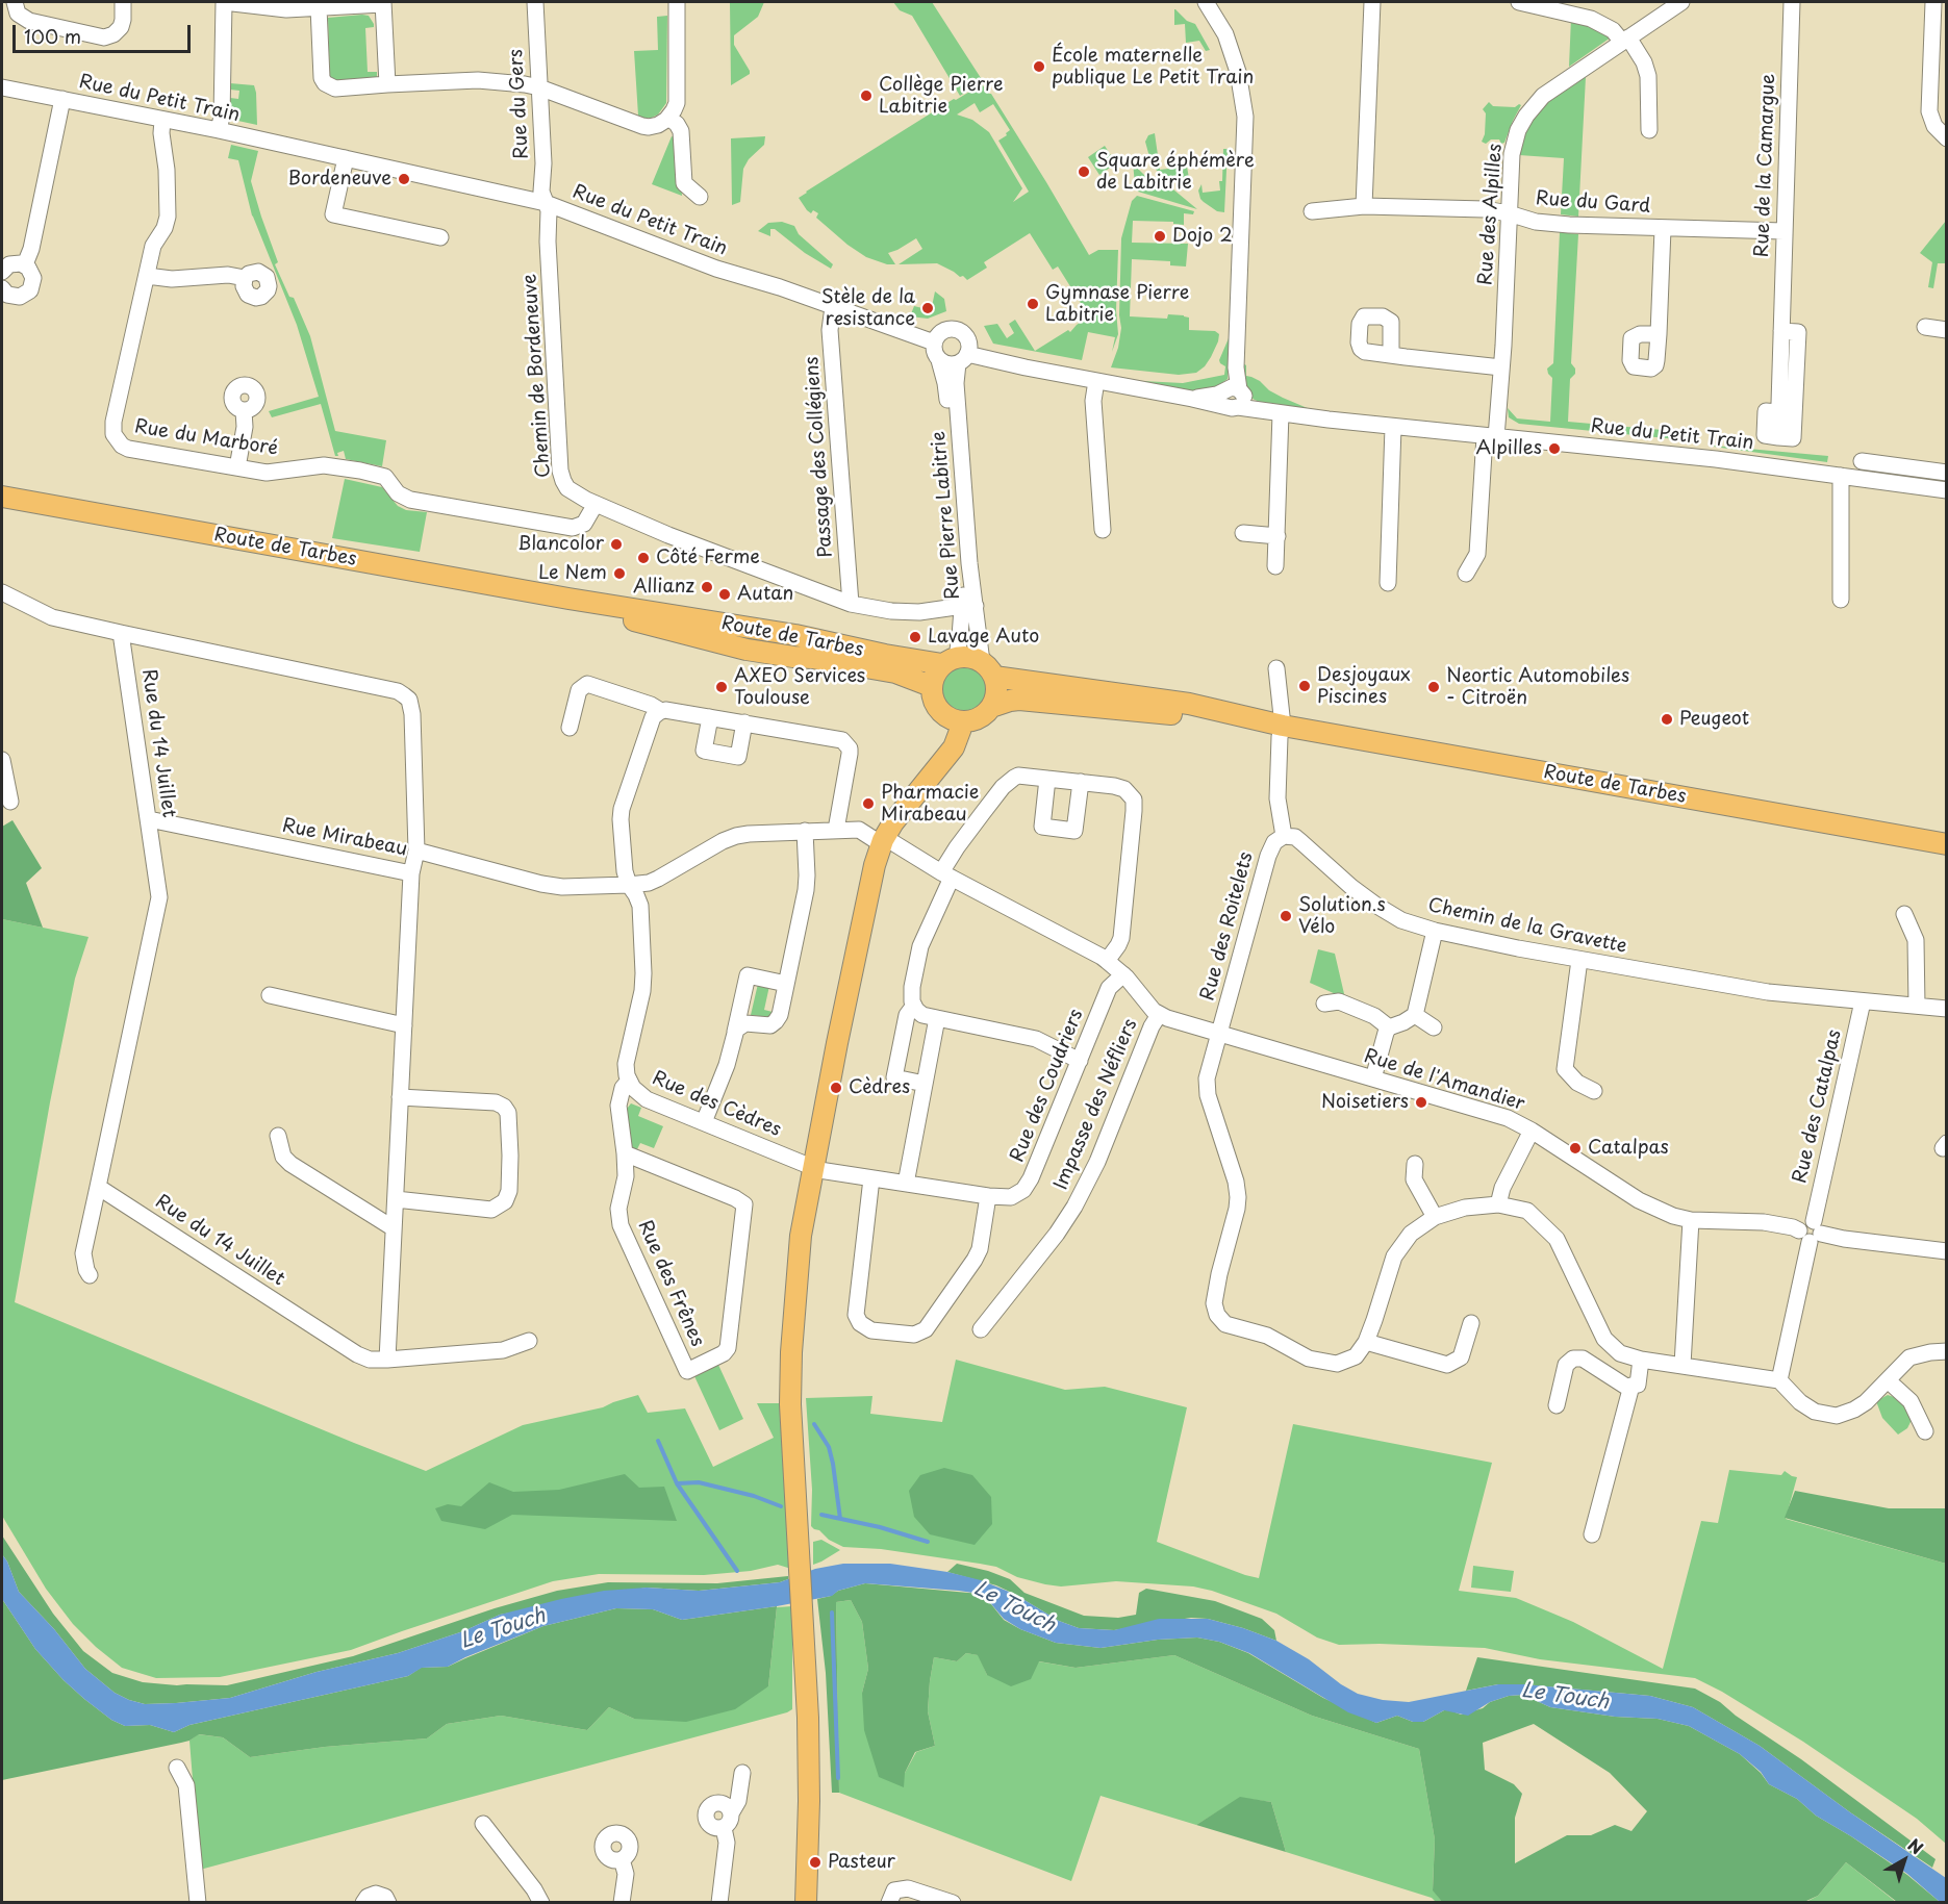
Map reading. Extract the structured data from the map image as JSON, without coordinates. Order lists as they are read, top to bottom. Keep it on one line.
{"streets":{"main road":["Route de Tarbes"],"street":["Rue du Petit Train","Rue du Gers","Rue de la Camargue","Rue du Gard","Rue des Alpilles","Chemin de Bordeneuve","Rue du Marboré","Passage des Collégiens","Rue Pierre Labitrie","Rue du 14 Juillet","Rue Mirabeau","Rue des Roitelets","Chemin de la Gravette","Rue de l'Amandier","Rue des Coudriers","Rue des Cèdres","Impasse des Néfliers","Rue des Catalpas","Rue des Frênes"]},"crossings":[["Rue du Petit Train","Rue du Gers"],["Rue du Petit Train","Rue des Alpilles"],["Rue du Petit Train","Chemin de Bordeneuve"],["Rue du Petit Train","Rue du Marboré"],["Rue du Petit Train","Passage des Collégiens"],["Rue du Petit Train","Rue Pierre Labitrie"],["Rue du Gers","Chemin de Bordeneuve"],["Rue de la Camargue","Rue du Gard"],["Rue du Gard","Rue des Alpilles"],["Chemin de Bordeneuve","Rue du Marboré"],["Chemin de Bordeneuve","Passage des Collégiens"],["Chemin de Bordeneuve","Rue Pierre Labitrie"],["Rue Pierre Labitrie","Route de Tarbes"],["Rue du 14 Juillet","Rue Mirabeau"],["Rue Mirabeau","Rue des Cèdres"],["Rue des Roitelets","Chemin de la Gravette"],["Rue des Roitelets","Rue de l'Amandier"],["Chemin de la Gravette","Rue des Catalpas"],["Rue de l'Amandier","Rue des Coudriers"],["Rue de l'Amandier","Impasse des Néfliers"],["Rue de l'Amandier","Rue des Catalpas"],["Rue des Coudriers","Rue des Cèdres"]],"water":["Le Touch"],"places":["École maternelle publique Le Petit Train","Collège Pierre Labitrie","Square éphémère de Labitrie","Bordeneuve","Dojo 2","Gymnase Pierre Labitrie","Stèle de la resistance","Alpilles","Blancolor","Côté Ferme","Le Nem","Allianz","Autan","Lavage Auto","Desjoyaux Piscines","AXEO Services Toulouse","Neortic Automobiles - Citroën","Peugeot","Pharmacie Mirabeau","Solution.s Vélo","Cèdres","Noisetiers","Catalpas","Pasteur"],"scale_bar":"100 m","north":"top right"}
